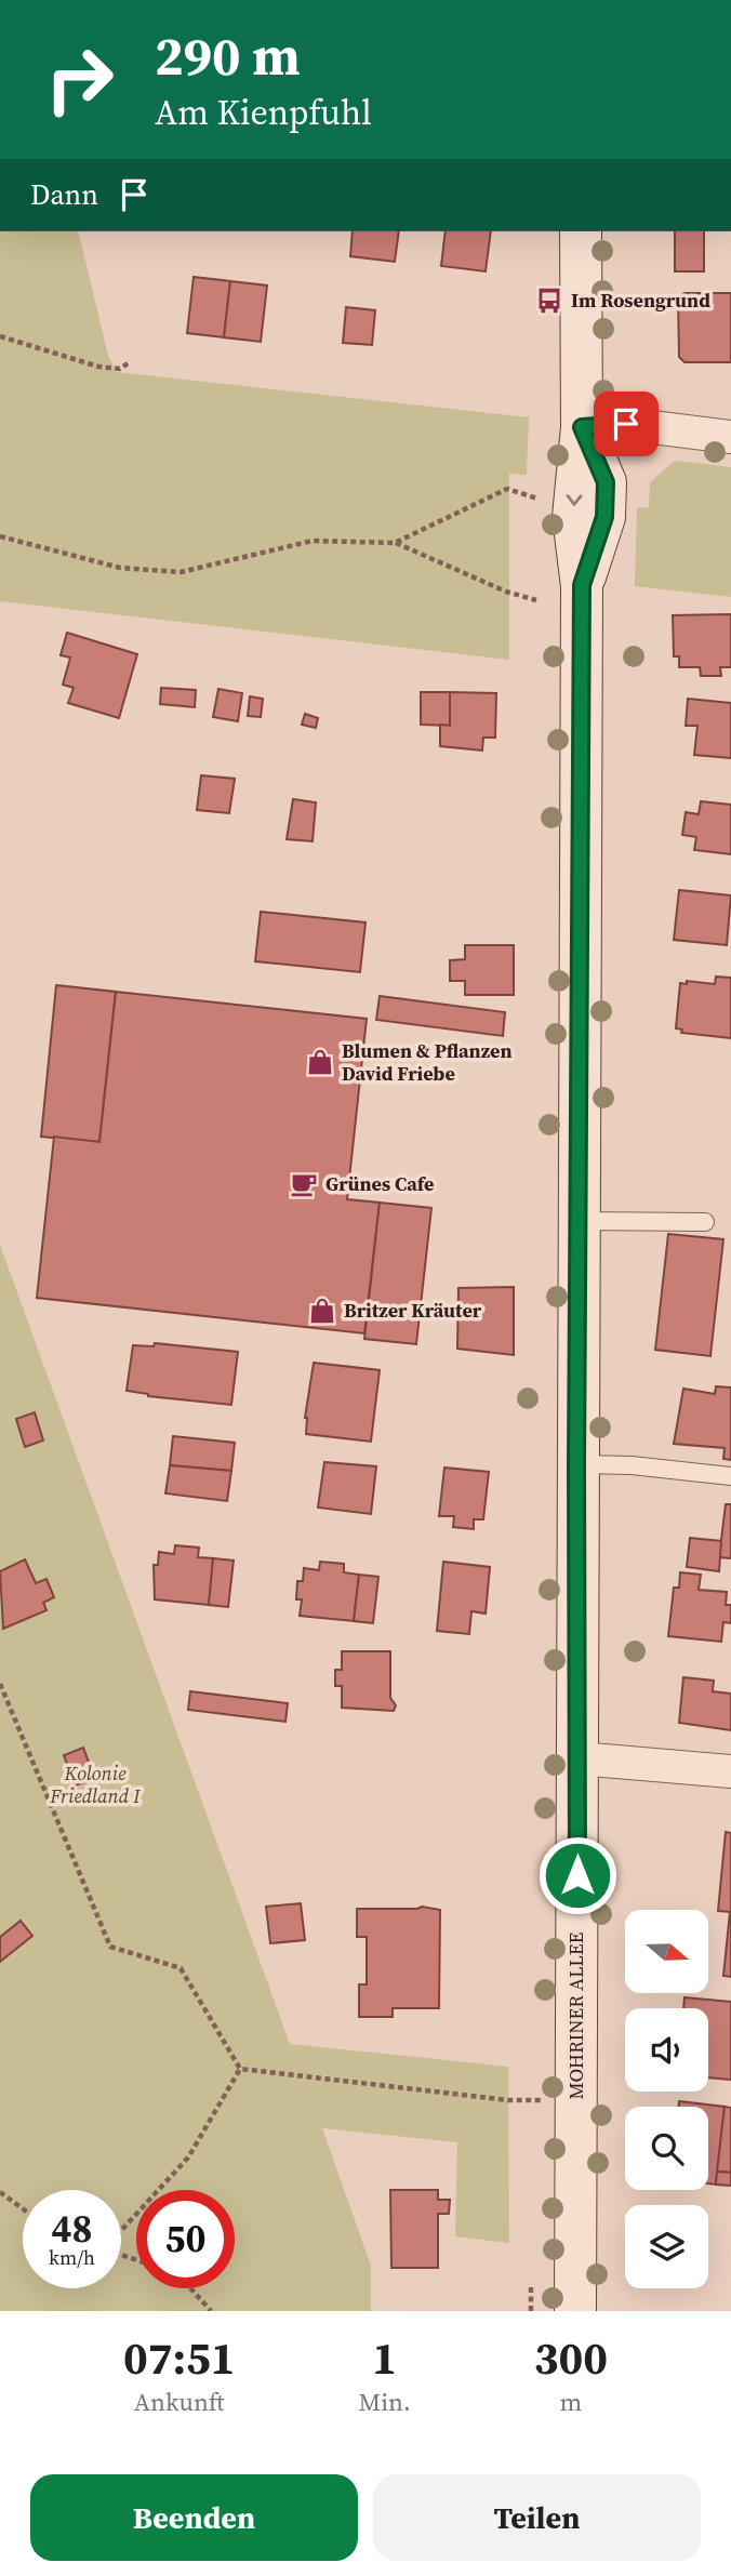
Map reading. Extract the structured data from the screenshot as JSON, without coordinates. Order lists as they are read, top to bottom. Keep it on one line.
{"streets":{"main road":["MOHRINER ALLEE"]},"parks":["Kolonie Friedland I"],"places":{"bus stop":["Im Rosengrund"],"shop":["Blumen & Pflanzen David Friebe","Britzer Kräuter"],"cafe":["Grünes Cafe"]},"north":"right","page":{"turn":["290 m","Am Kienpfuhl"],"then":"Dann","speed":"48 km/h","limit":"50","eta":["07:51","Ankunft","1","Min.","300","m"],"buttons":["Beenden","Teilen"]}}
